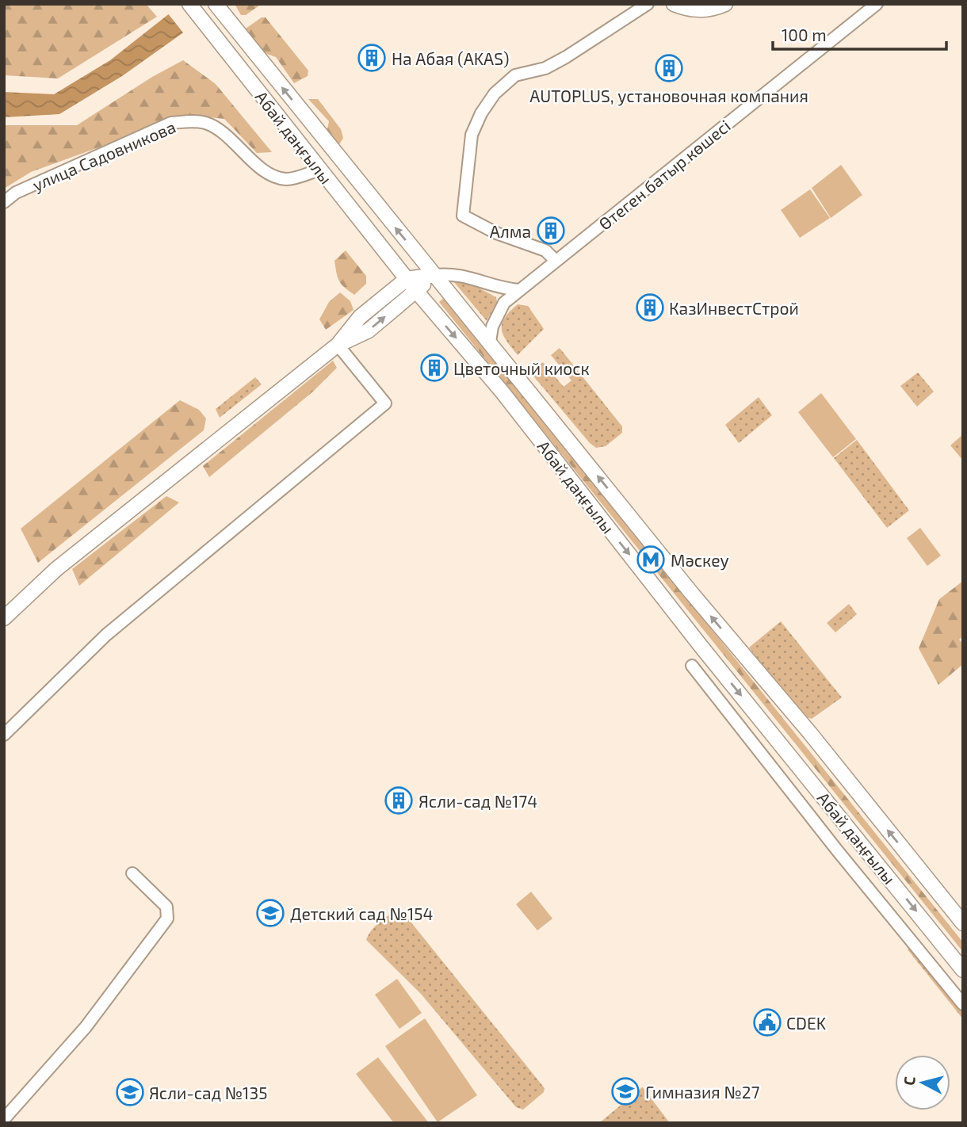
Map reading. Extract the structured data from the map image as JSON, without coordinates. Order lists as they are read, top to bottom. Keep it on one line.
{"streets":{"main road":["Абай даңғылы"],"street":["улица Садовникова","Өтеген батыр көшесі"]},"crossings":[["Абай даңғылы","улица Садовникова"],["Абай даңғылы","Өтеген батыр көшесі"]],"places":{"building":["На Абая (AKAS)","AUTOPLUS, установочная компания","Алма","КазИнвестСтрой","Цветочный киоск","Ясли-сад №174"],"metro station":["Мәскеу"],"school or university":["Детский сад №154","Гимназия №27","Ясли-сад №135"],"public building":["CDEK"]},"scale_bar":"100 m","north":"left"}
